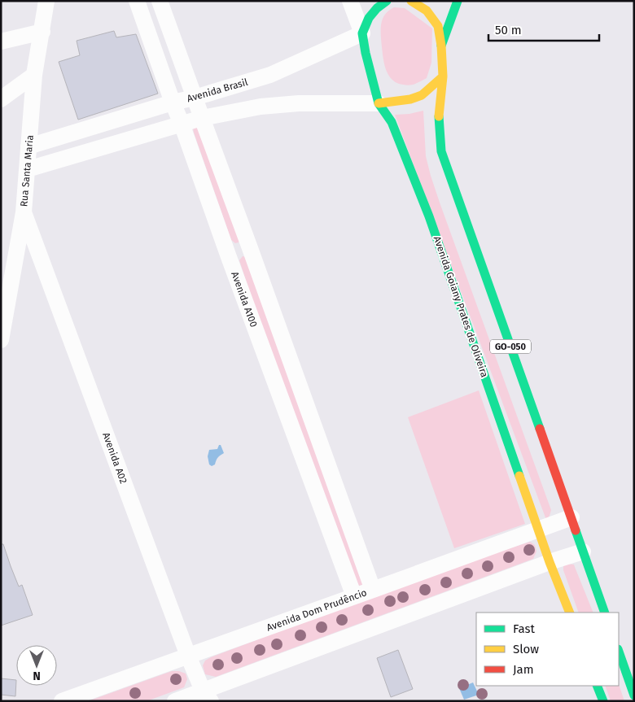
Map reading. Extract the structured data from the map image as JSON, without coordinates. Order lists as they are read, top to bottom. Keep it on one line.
{"streets":{"main road":["Avenida Goiany Prates de Oliveira","GO-050"],"street":["Avenida Brasil","Rua Santa Maria","Avenida A100","Avenida A02","Avenida Dom Prudêncio"]},"crossings":[["Avenida Brasil","Rua Santa Maria"],["Avenida Brasil","Avenida A100"],["Avenida Brasil","Avenida Goiany Prates de Oliveira"],["Rua Santa Maria","Avenida A02"],["Avenida A100","Avenida Dom Prudêncio"],["Avenida Goiany Prates de Oliveira","Avenida Dom Prudêncio"],["GO-050","Avenida Dom Prudêncio"],["Avenida A02","Avenida Dom Prudêncio"]],"legend":["Fast","Slow","Jam"],"scale_bar":"50 m","north":"bottom"}
